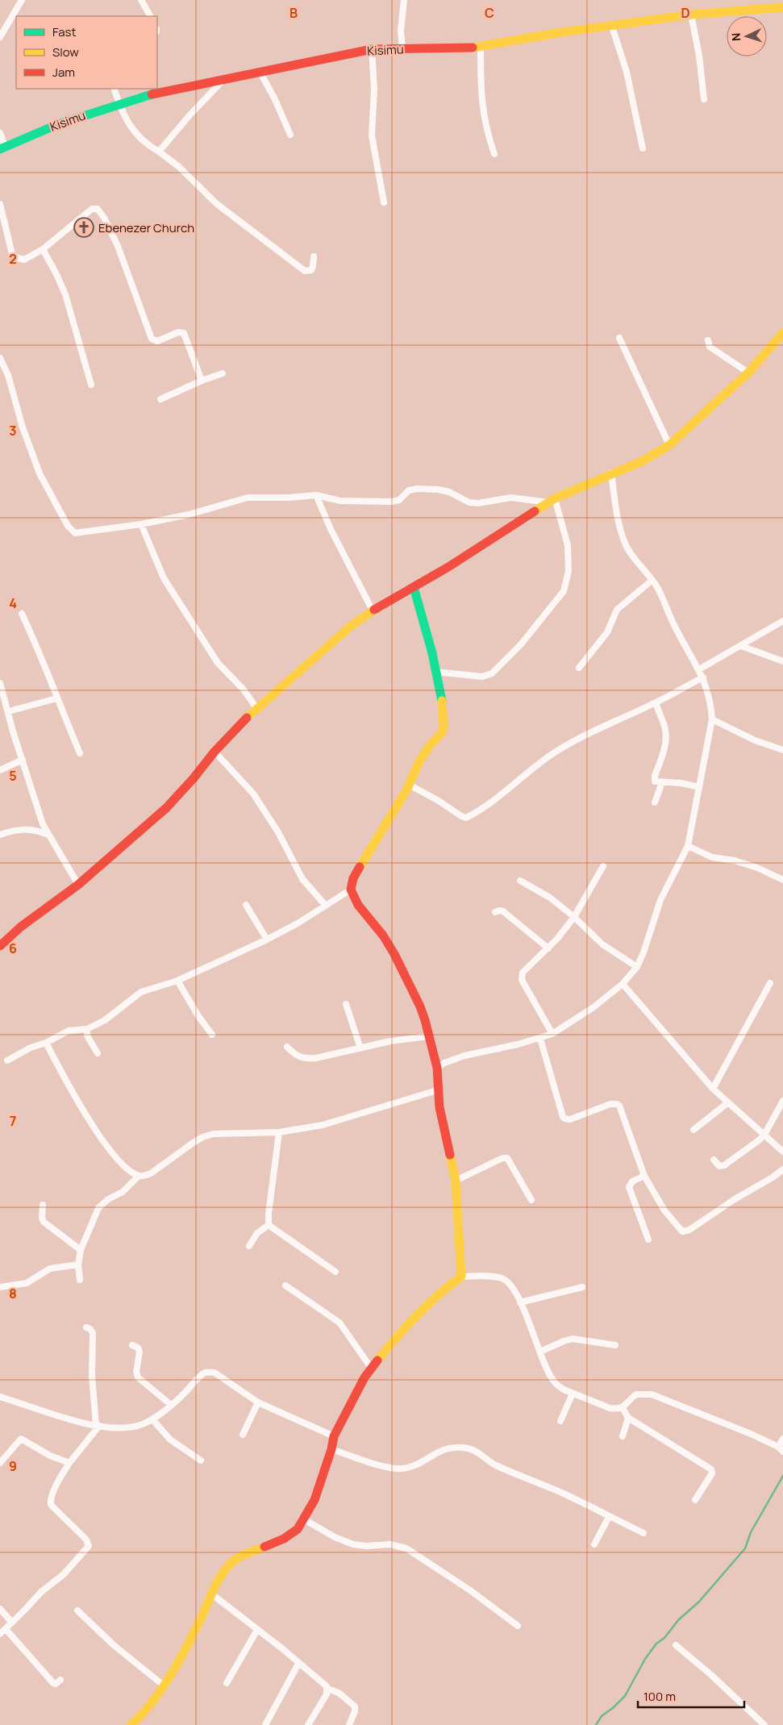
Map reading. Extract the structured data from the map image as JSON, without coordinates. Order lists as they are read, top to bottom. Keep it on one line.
{"streets":{"street":["Kisimu"]},"places":{"church":["Ebenezer Church"]},"legend":["Fast","Slow","Jam"],"scale_bar":"100 m","north":"left","grid":{"columns":["B","C","D"],"rows":["2","3","4","5","6","7","8","9"]}}
